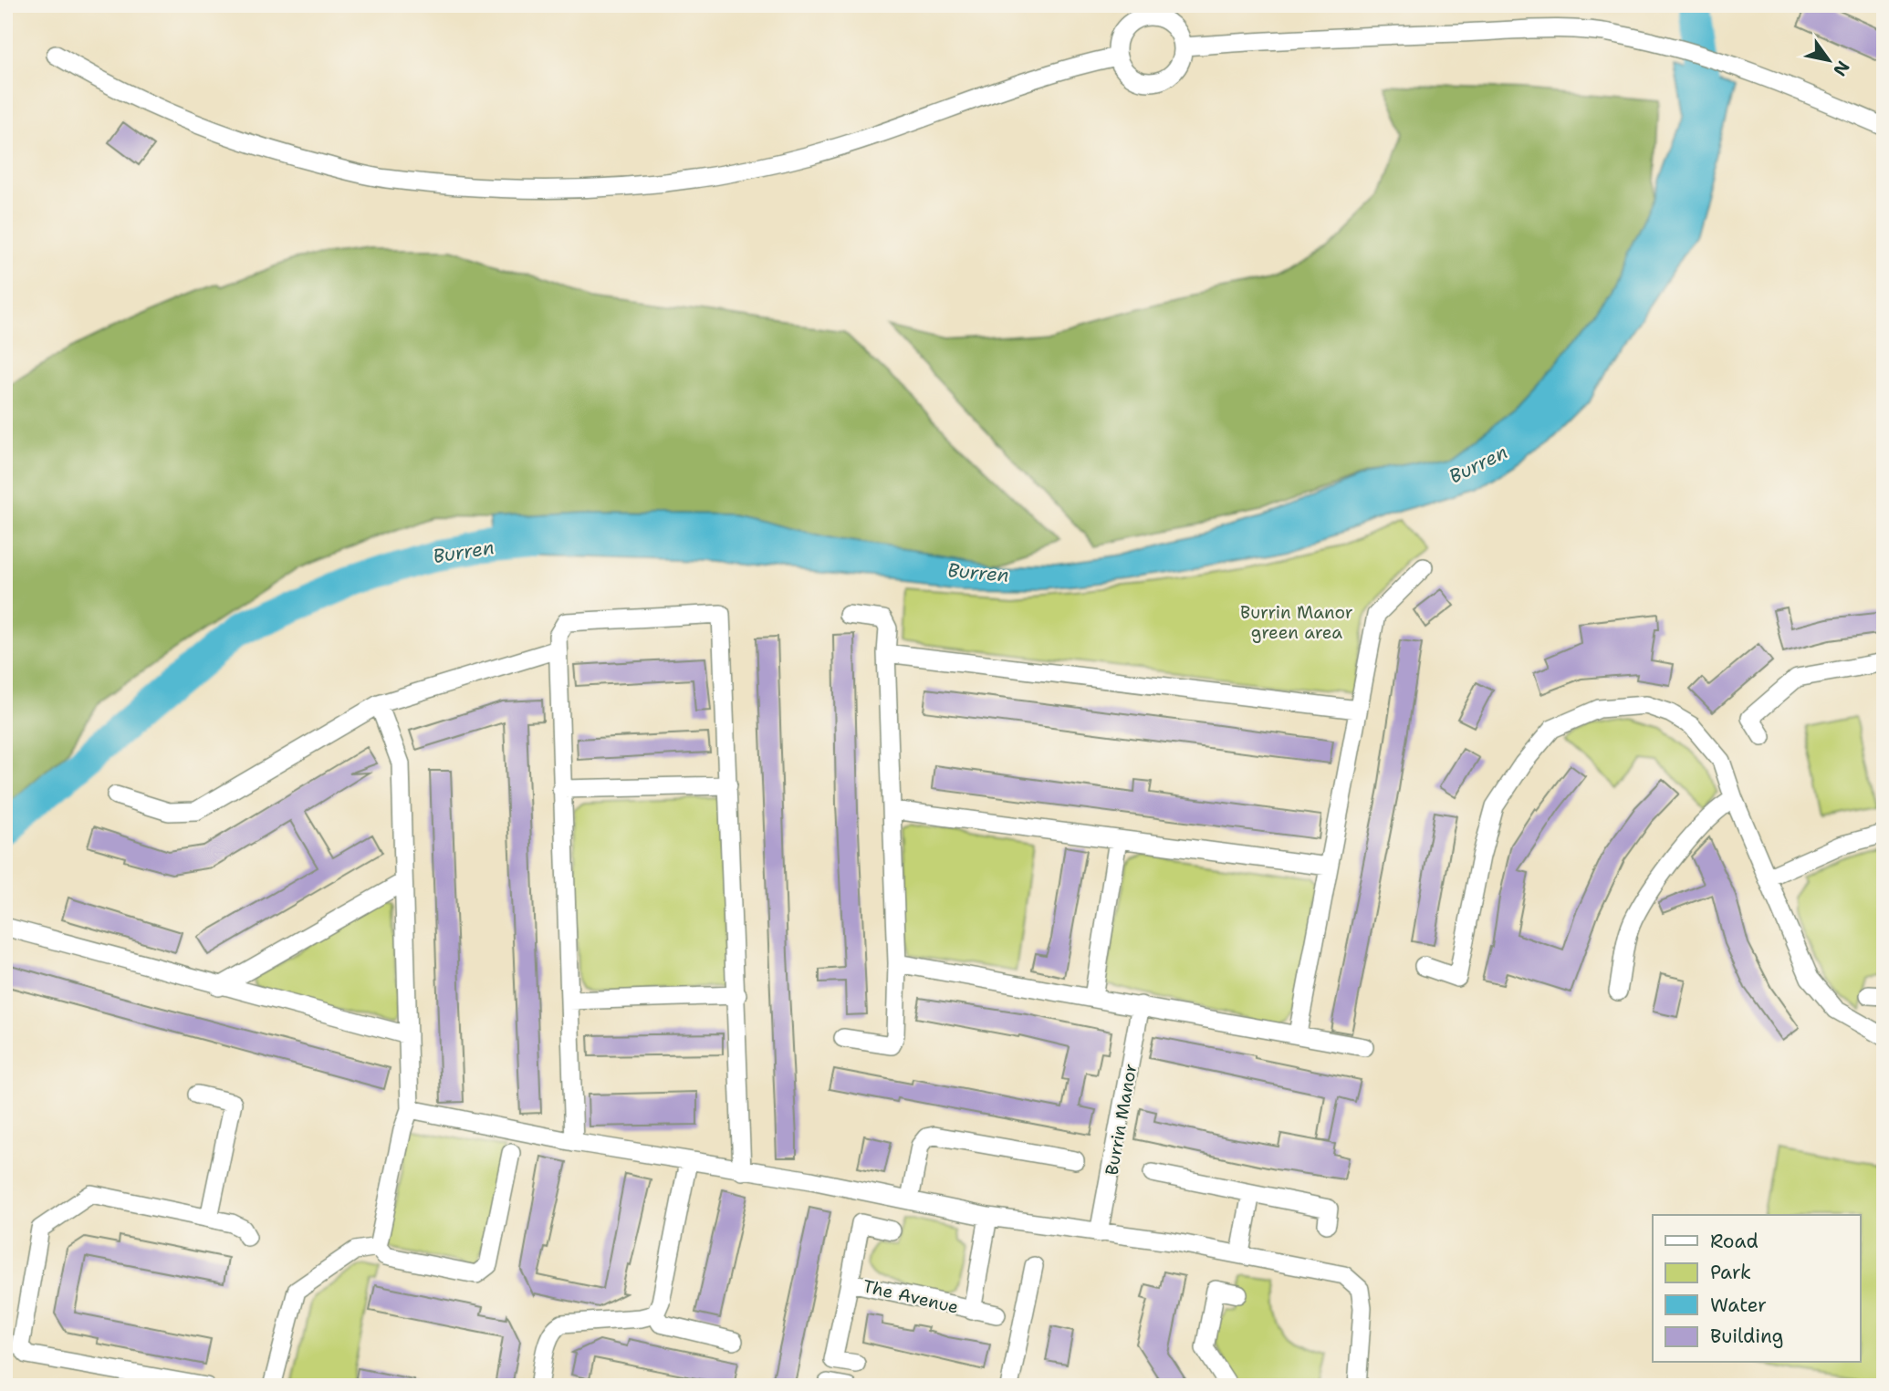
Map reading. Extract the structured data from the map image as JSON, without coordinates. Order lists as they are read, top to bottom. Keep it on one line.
{"streets":{"street":["Burrin Manor","The Avenue"]},"water":["Burren"],"parks":["Burrin Manor green area"],"legend":["Road","Park","Water","Building"],"north":"bottom right"}
